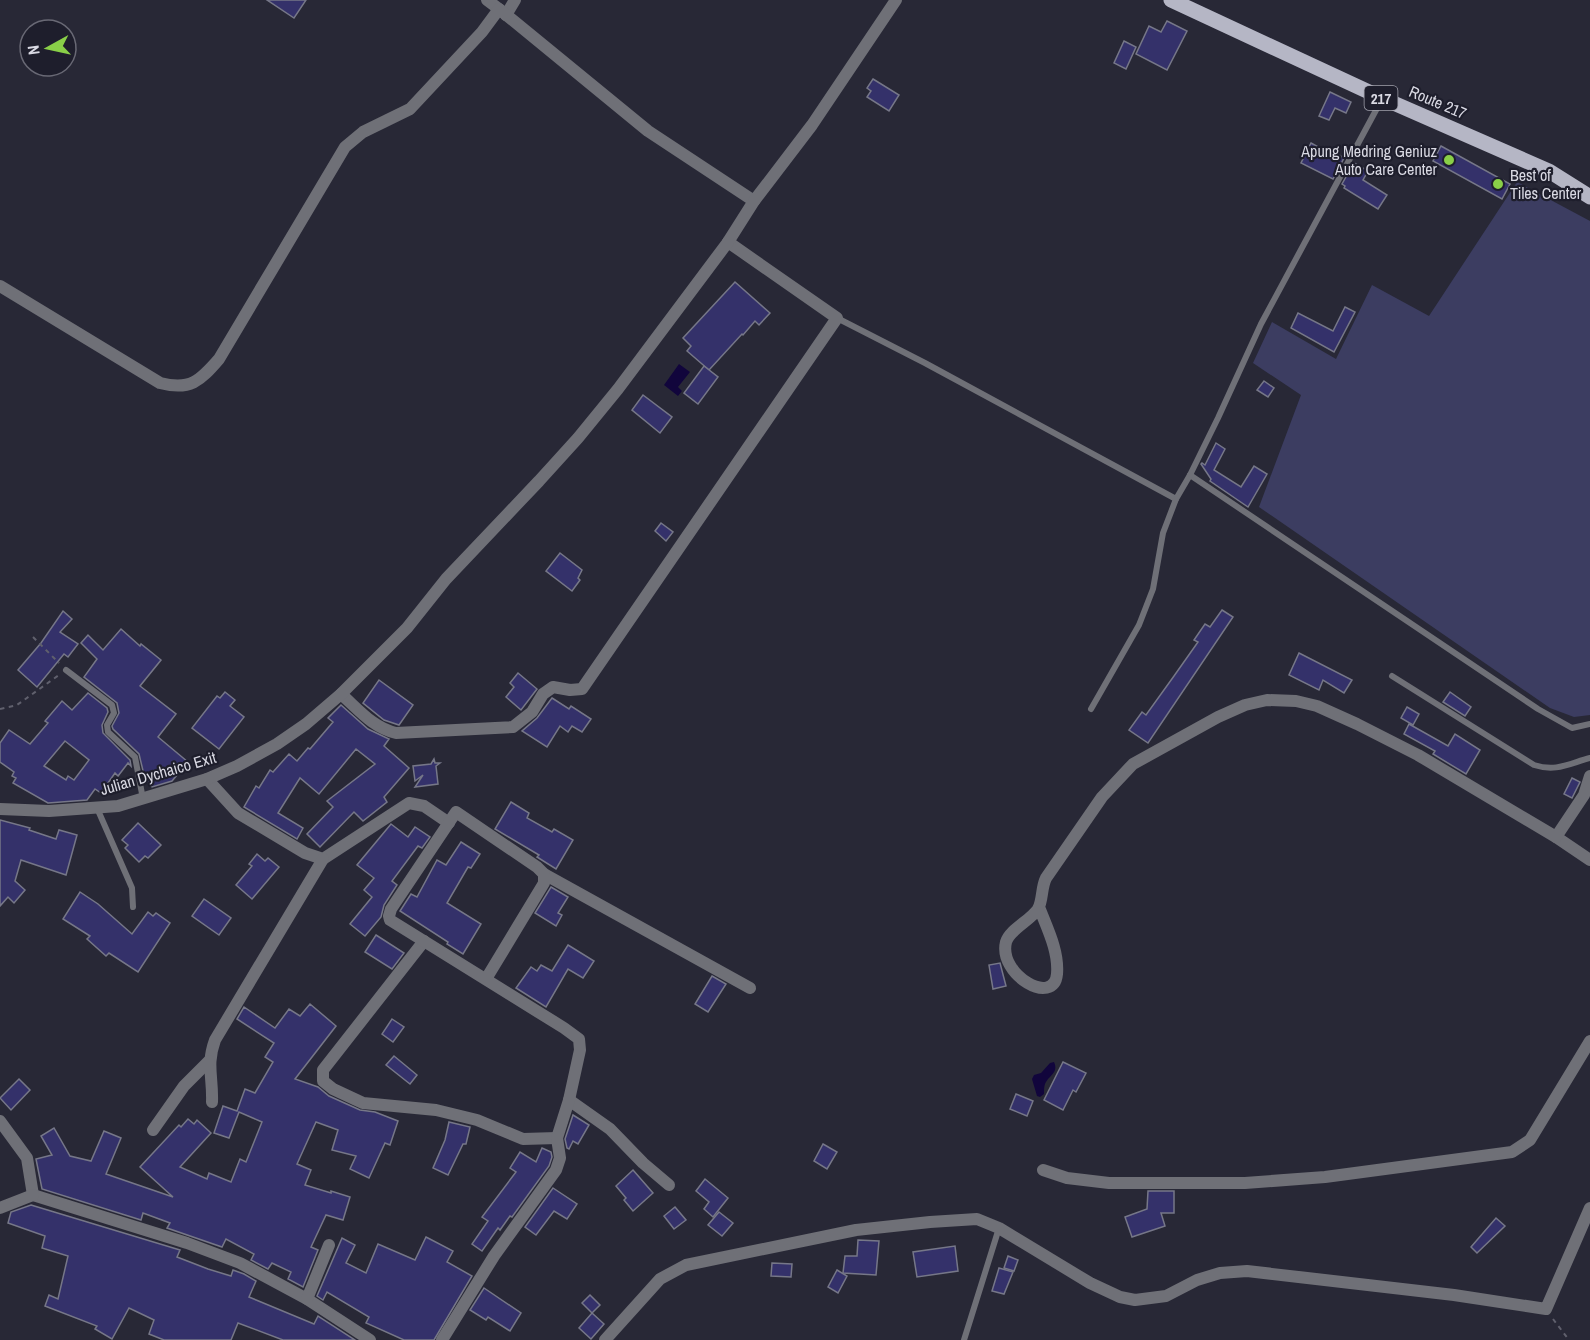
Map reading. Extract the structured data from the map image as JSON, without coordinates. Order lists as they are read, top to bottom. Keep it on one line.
{"streets":{"main road":["217","Route 217"],"street":["Julian Dychaico Exit"]},"places":["Apung Medring Geniuz Auto Care Center","Best of Tiles Center"],"north":"left"}
